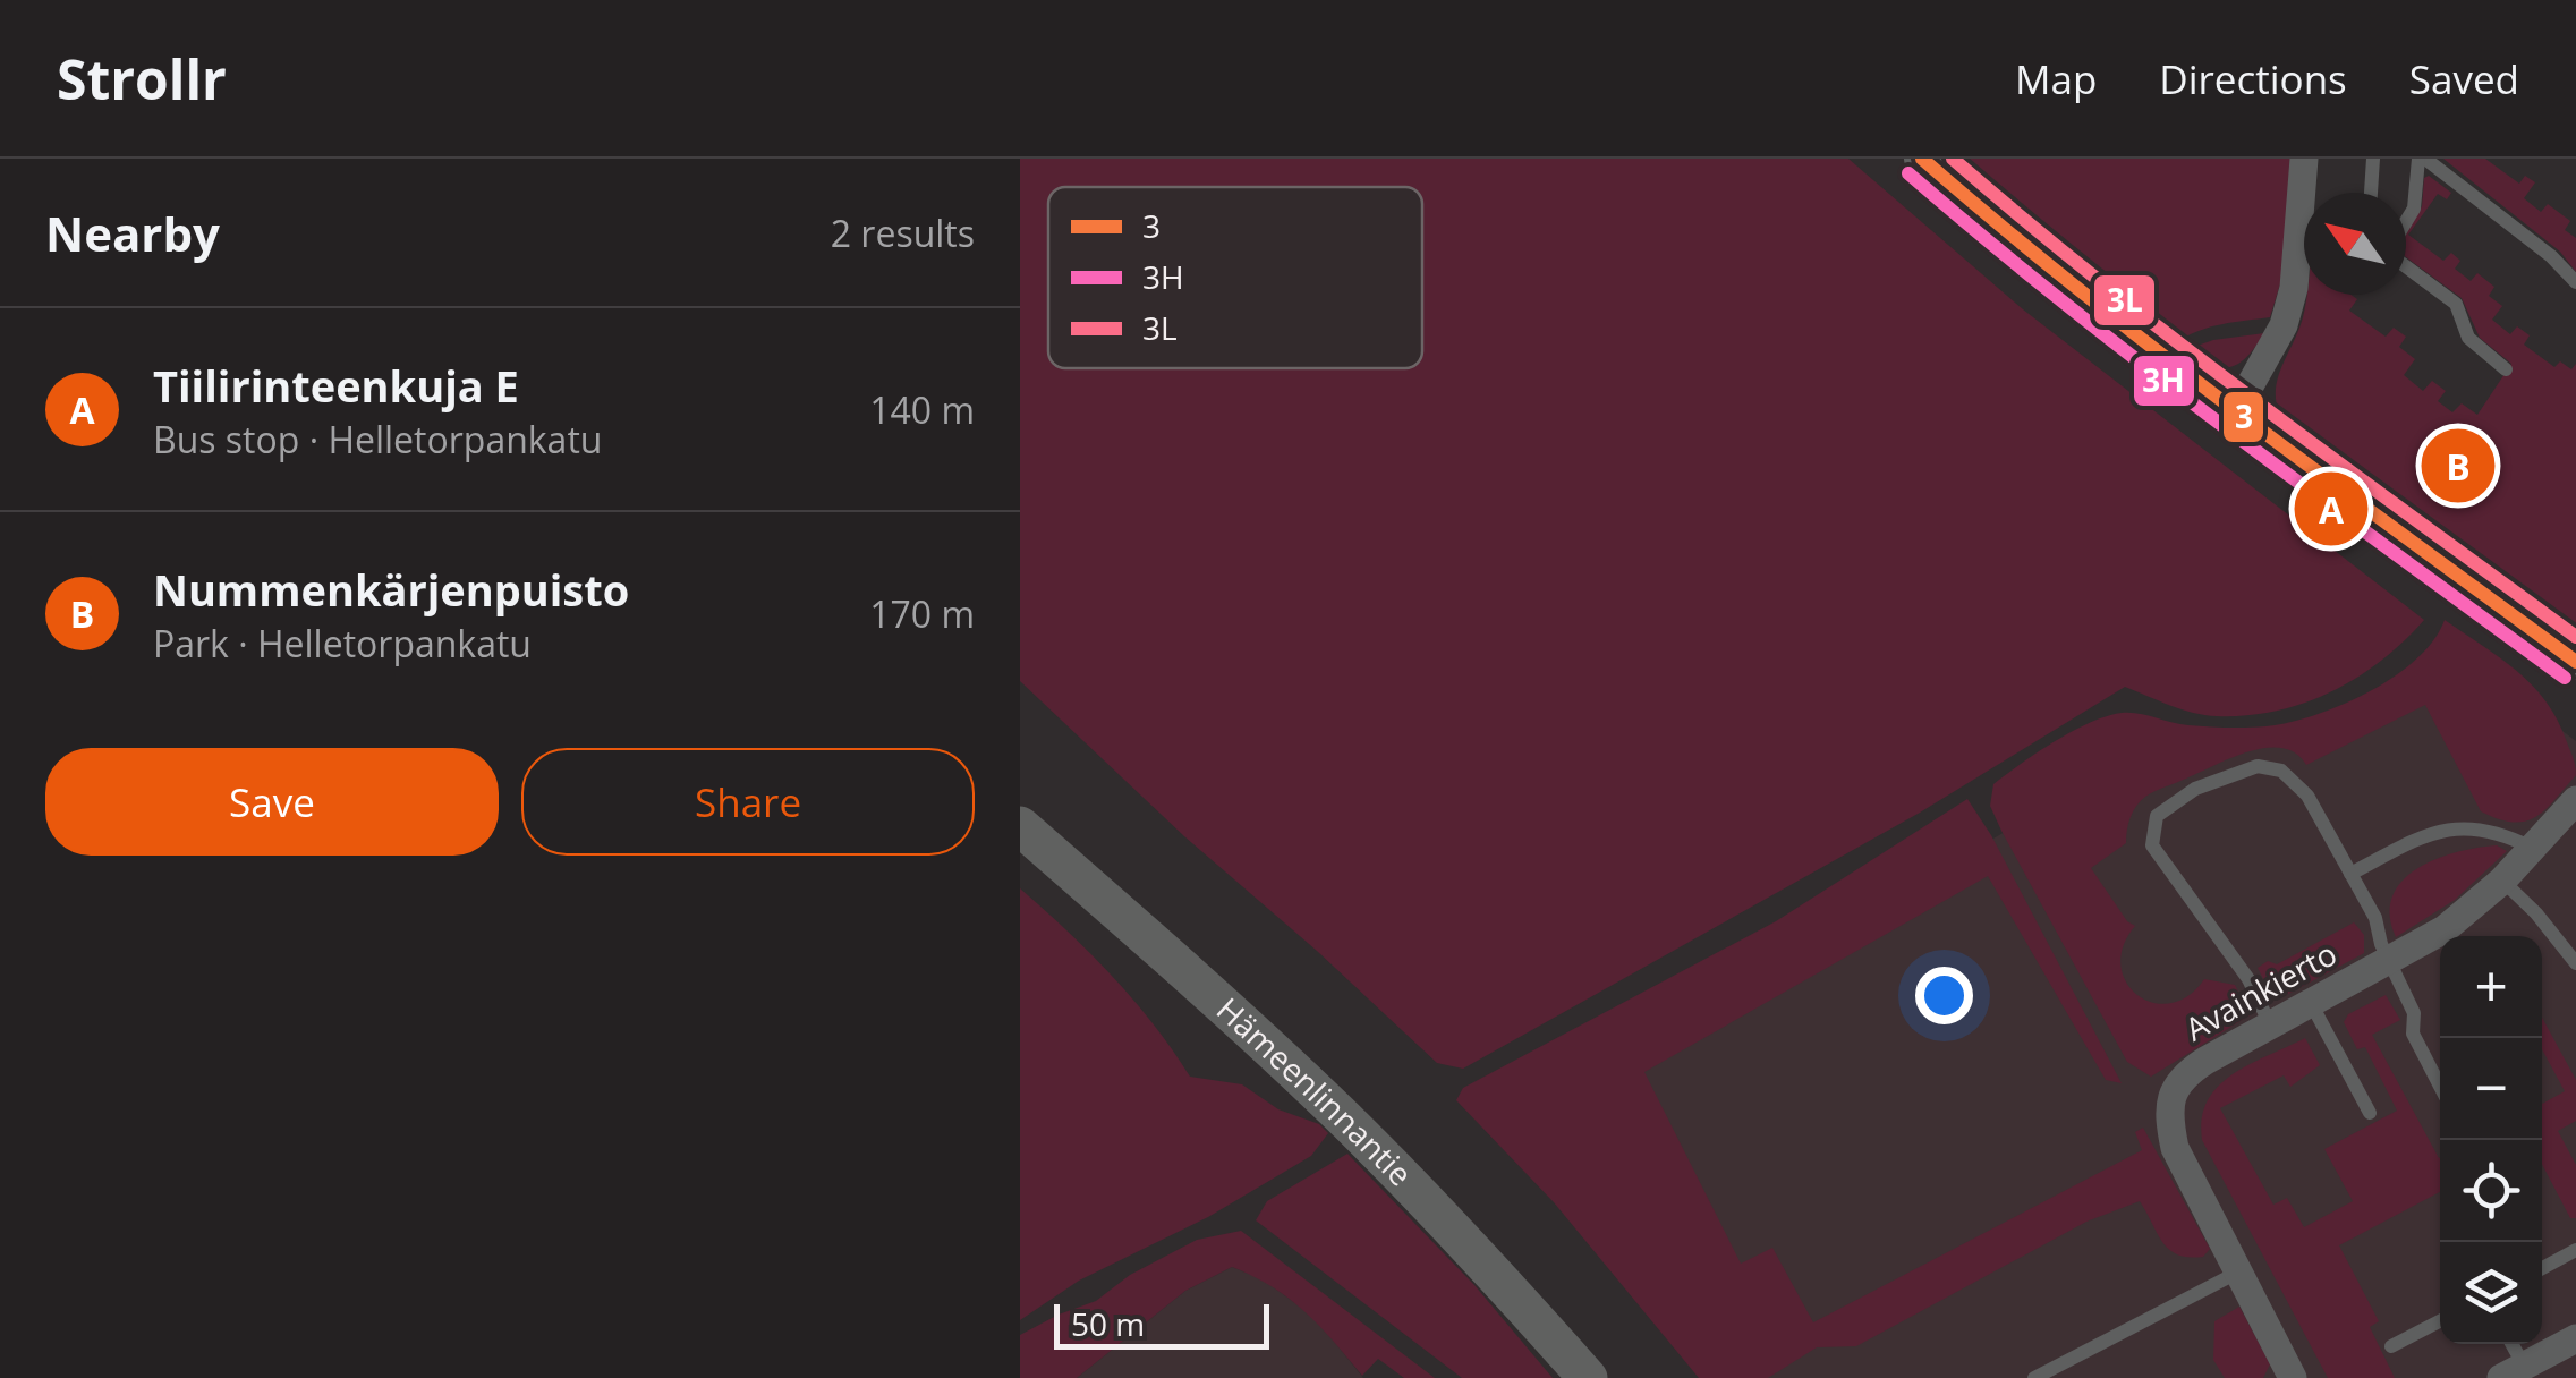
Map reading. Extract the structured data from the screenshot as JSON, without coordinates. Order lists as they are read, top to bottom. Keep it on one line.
{"streets":{"main road":["Hämeenlinnantie"],"street":["Avainkierto"]},"lines":["transit line 3","transit line 3L","transit line 3H"],"legend":["3","3H","3L"],"scale_bar":"50 m","north":"top left","page":{"header":"Strollr","nav":["Map","Directions","Saved"],"heading":["Nearby","2 results"],"list":[{"mark":"A","name":"Tiilirinteenkuja E","note":"Bus stop · Helletorpankatu","value":"140 m"},{"mark":"B","name":"Nummenkärjenpuisto","note":"Park · Helletorpankatu","value":"170 m"}],"pins":["B","A"],"buttons":["Save","Share"],"map_buttons":["+","−"],"scale":"50 m"}}
